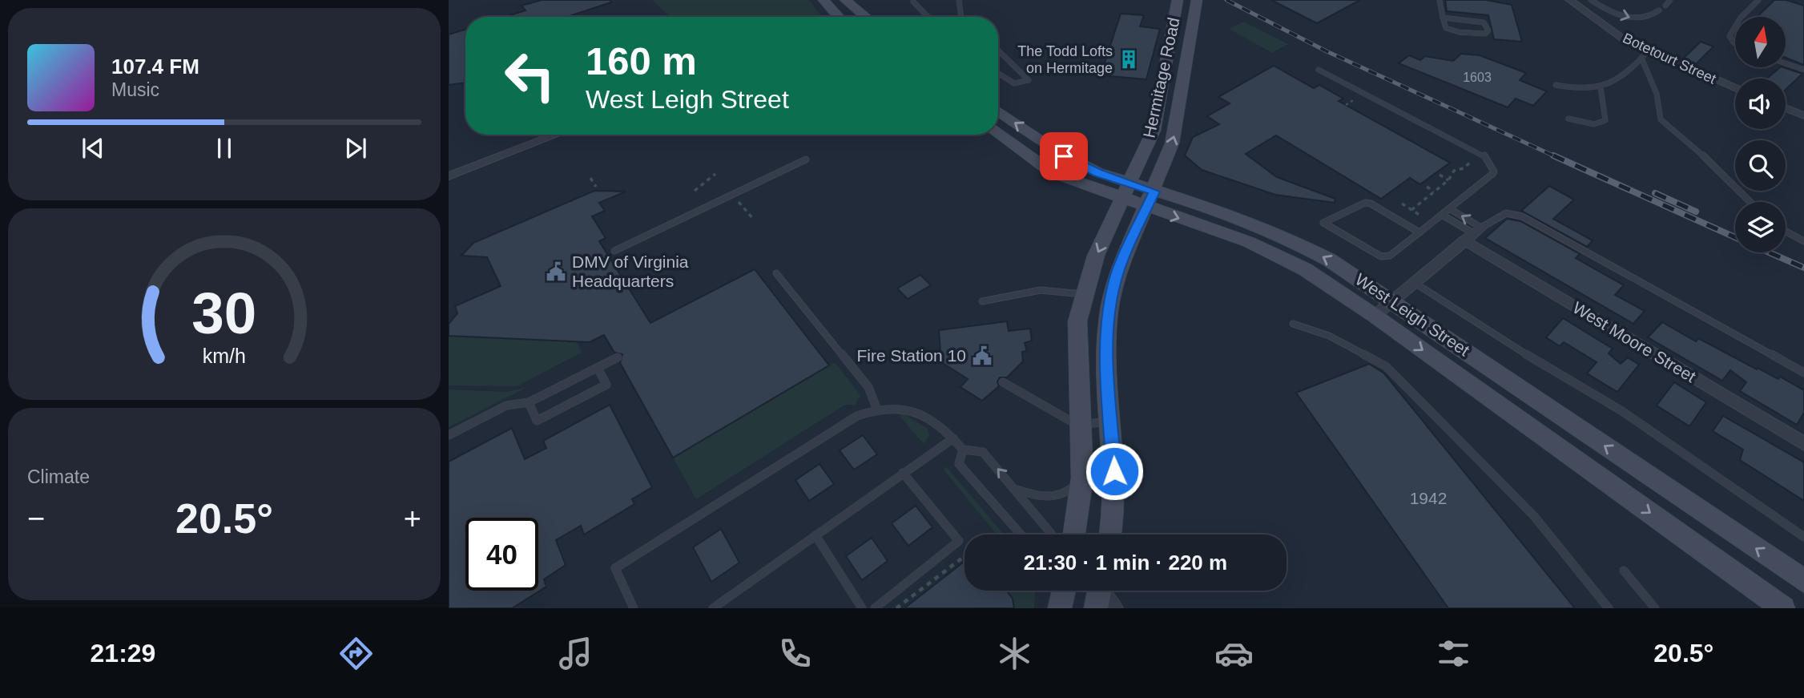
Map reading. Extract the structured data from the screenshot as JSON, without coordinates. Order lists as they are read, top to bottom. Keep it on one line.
{"streets":{"street":["Botetourt Street","Hermitage Road","West Leigh Street","West Moore Street"]},"crossings":[["Hermitage Road","West Leigh Street"]],"places":{"building":["The Todd Lofts on Hermitage"],"public building":["DMV of Virginia Headquarters","Fire Station 10"]},"house_numbers":["1603","1942"],"north":"top","page":{"turn":["160 m","West Leigh Street"],"song":["107.4 FM","Music"],"tile":"Climate","heat":["−","20.5°","+"],"limit":"40","trip":"21:30 · 1 min · 220 m","tabs":["21:29","20.5°"],"gauge":["30","km/h"]}}
